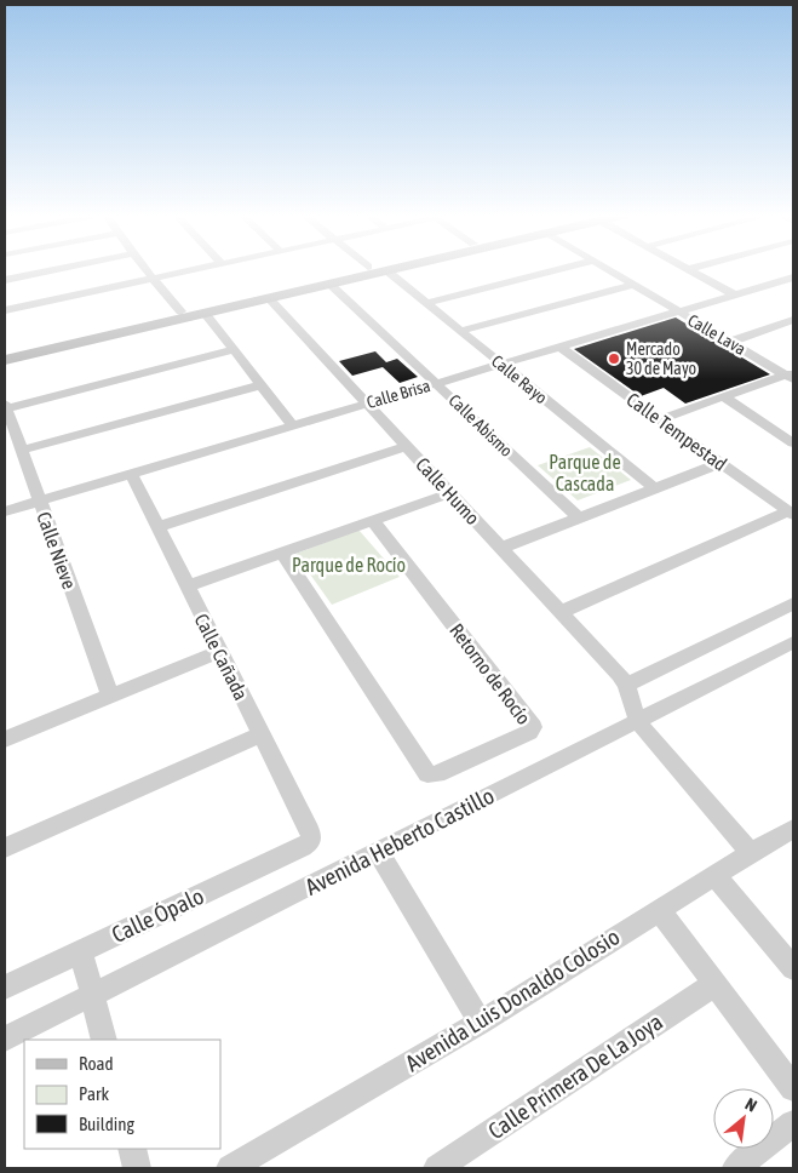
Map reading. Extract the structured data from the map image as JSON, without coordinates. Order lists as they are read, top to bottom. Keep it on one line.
{"streets":{"street":["Calle Lava","Calle Rayo","Calle Brisa","Calle Abismo","Calle Tempestad","Calle Humo","Calle Nieve","Calle Cañada","Retorno de Rocío","Avenida Heberto Castillo","Calle Ópalo","Avenida Luis Donaldo Colosio","Calle Primera De La Joya"]},"crossings":[["Calle Lava","Calle Brisa"],["Calle Rayo","Calle Brisa"],["Calle Brisa","Calle Abismo"],["Calle Brisa","Calle Tempestad"],["Calle Brisa","Calle Humo"],["Calle Brisa","Calle Nieve"],["Calle Brisa","Calle Cañada"],["Calle Cañada","Calle Ópalo"]],"parks":["Parque de Cascada","Parque de Rocío"],"places":["Mercado 30 de Mayo"],"legend":["Road","Park","Building"],"north":"top right"}
